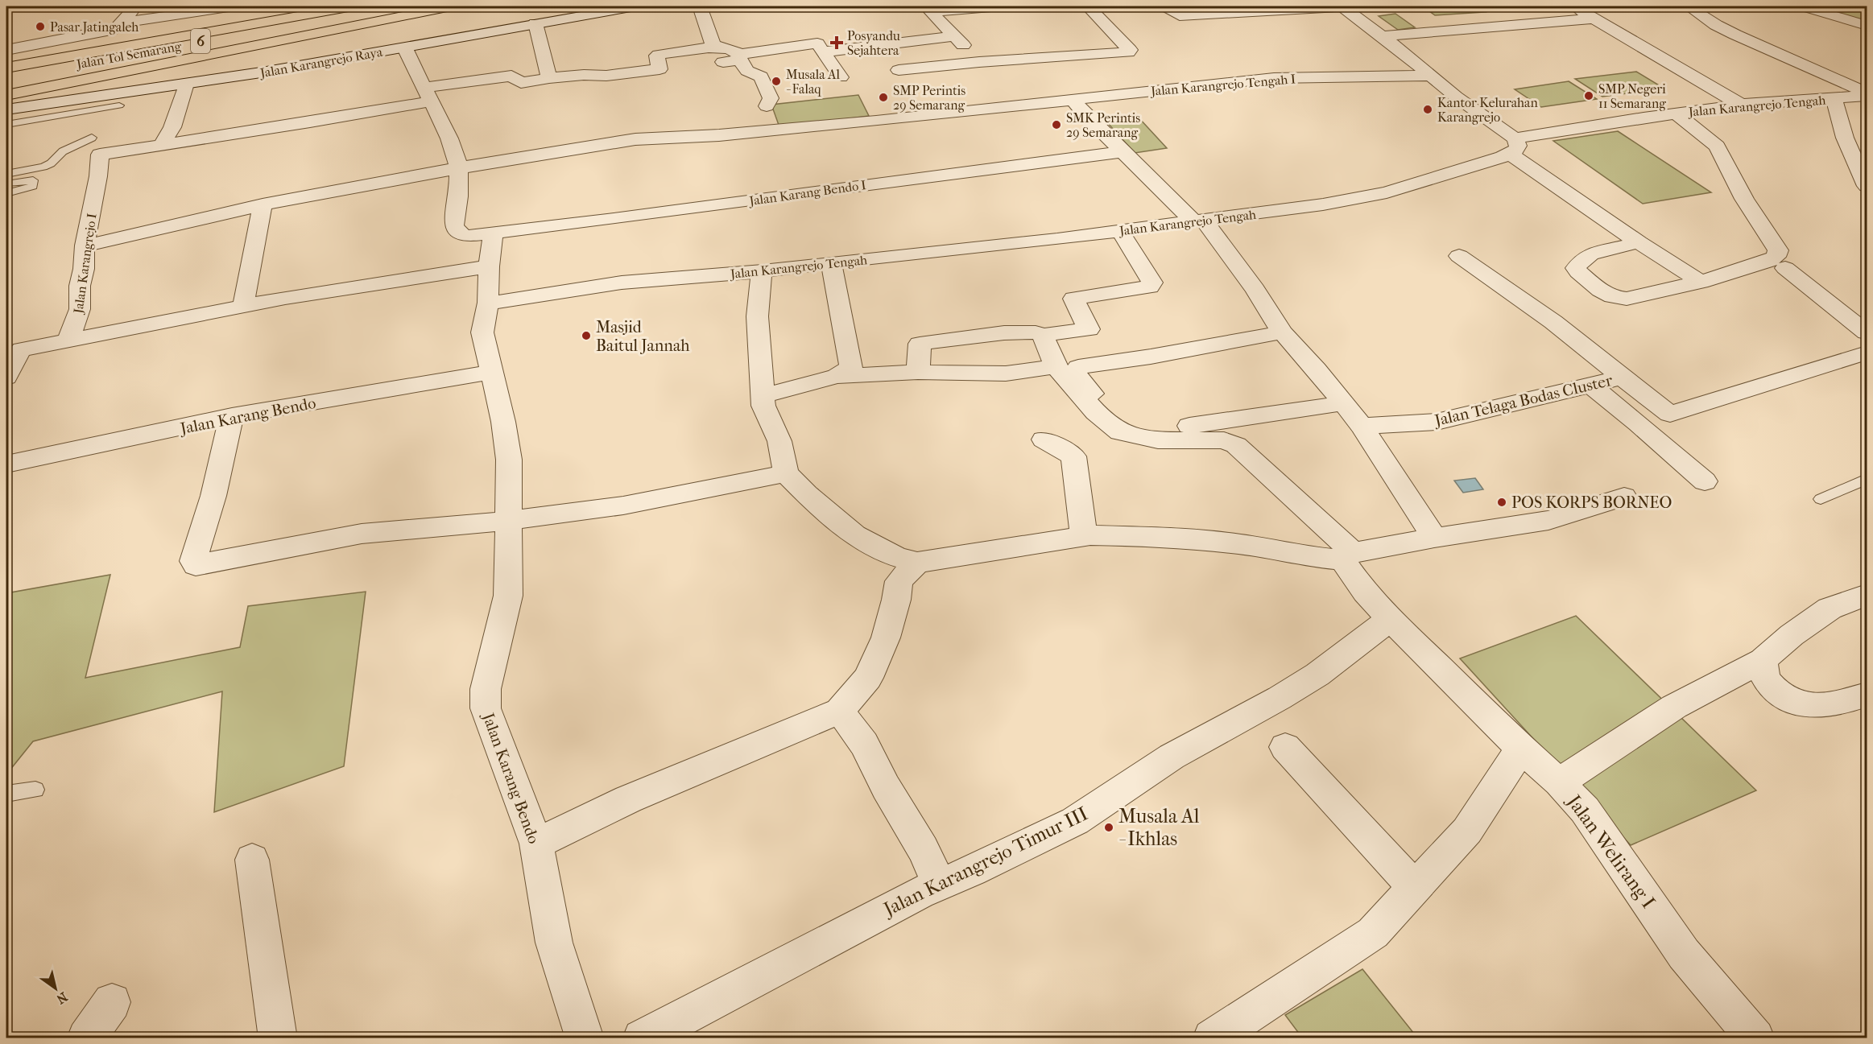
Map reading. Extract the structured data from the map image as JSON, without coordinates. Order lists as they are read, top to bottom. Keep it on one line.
{"streets":{"highway":["6","Jalan Tol Semarang"],"street":["Jalan Karangrejo Raya","Jalan Karangrejo Tengah I","Jalan Karangrejo Tengah","Jalan Karang Bendo I","Jalan Karangrejo I","Jalan Telaga Bodas Cluster","Jalan Karang Bendo","Jalan Welirang I","Jalan Karangrejo Timur III"]},"crossings":[["Jalan Karangrejo Tengah I","Jalan Karang Bendo I"],["Jalan Karangrejo Tengah I","Jalan Karangrejo I"],["Jalan Karangrejo Tengah","Jalan Karang Bendo"],["Jalan Karang Bendo I","Jalan Karang Bendo"],["Jalan Welirang I","Jalan Karangrejo Timur III"]],"places":{"other":["Pasar Jatingaleh","Musala Al - Falaq","SMP Negeri 11 Semarang","SMP Perintis 29 Semarang","Kantor Kelurahan Karangrejo","SMK Perintis 29 Semarang","Masjid Baitul Jannah","POS KORPS BORNEO","Musala Al - Ikhlas"],"health":["Posyandu Sejahtera"]},"north":"bottom right"}
